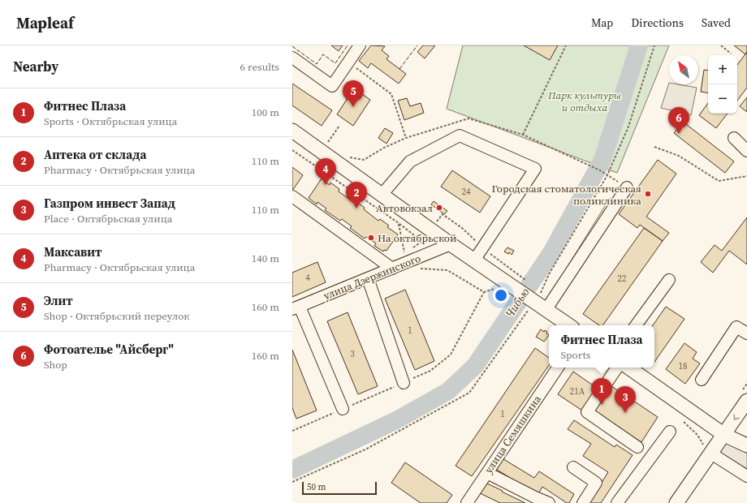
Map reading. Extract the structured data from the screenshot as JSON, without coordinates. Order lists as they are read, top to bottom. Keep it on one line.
{"streets":{"street":["улица Дзержинского","улица Семяшкина"]},"water":["Чибью"],"parks":["Парк культуры и отдыха"],"places":["Городская стоматологическая поликлиника","Автовокзал","На октябрьской"],"house_numbers":["24","4","22","1","3","18","21А","1"],"scale_bar":"50 m","north":"top left","page":{"header":"Mapleaf","nav":["Map","Directions","Saved"],"heading":["Nearby","6 results"],"map_buttons":["+","−"],"pins":["5","6","4","2","1","3"],"list":[{"mark":"1","name":"Фитнес Плаза","note":"Sports · Октябрьская улица","value":"100 m"},{"mark":"2","name":"Аптека от склада","note":"Pharmacy · Октябрьская улица","value":"110 m"},{"mark":"3","name":"Газпром инвест Запад","note":"Place · Октябрьская улица","value":"110 m"},{"mark":"4","name":"Максавит","note":"Pharmacy · Октябрьская улица","value":"140 m"},{"mark":"5","name":"Элит","note":"Shop · Октябрьский переулок","value":"160 m"},{"mark":"6","name":"Фотоателье \"Айсберг\"","note":"Shop","value":"160 m"}],"popup":["Фитнес Плаза","Sports"],"scale":"50 m"}}
